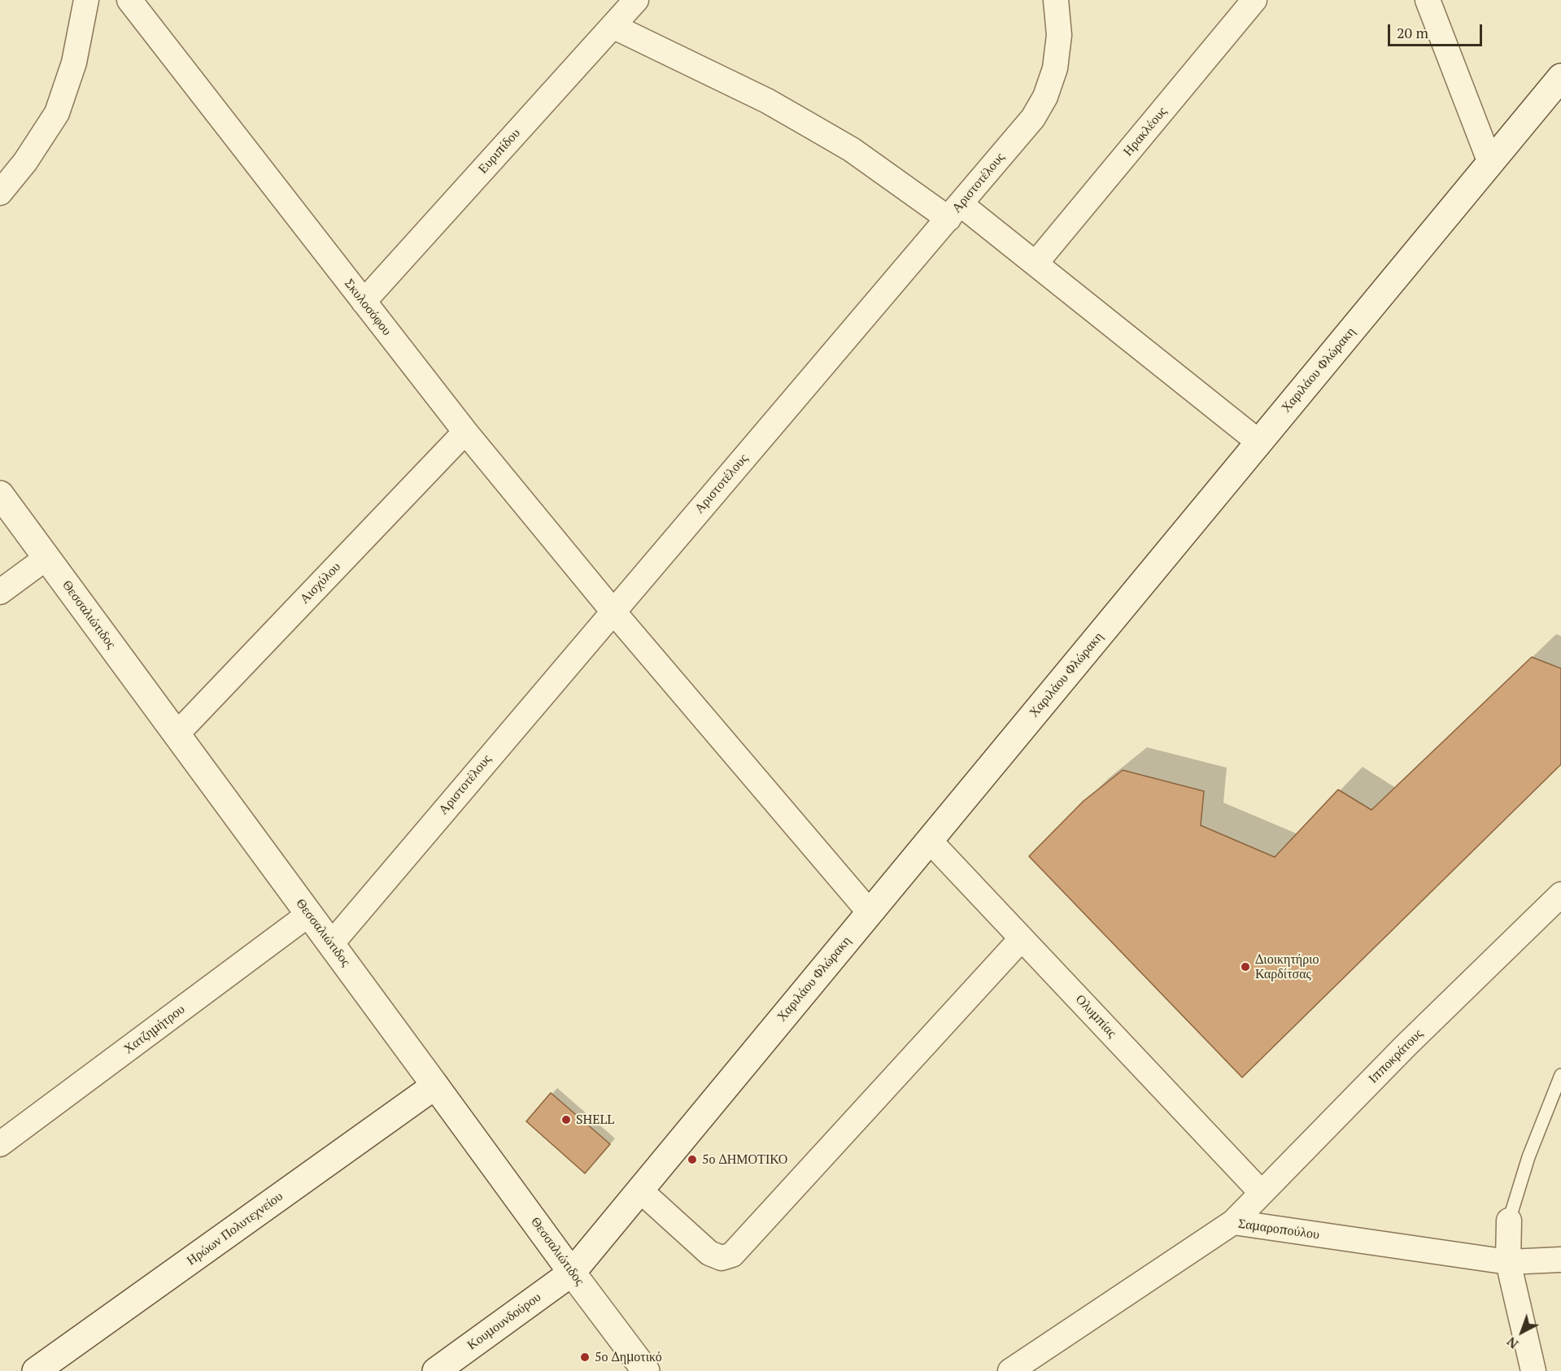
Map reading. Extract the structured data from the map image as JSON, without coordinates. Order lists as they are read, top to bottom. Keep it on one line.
{"streets":{"main road":["Χαριλάου Φλώρακη","Θεσσαλιώτιδος","Ηρώων Πολυτεχνείου","Κουμουνδούρου"],"street":["Ηρακλέους","Ευριπίδου","Αριστοτέλους","Σκυλοσόφου","Αισχύλου","Ολυμπίας","Χατζημήτρου","Ιπποκράτους","Σαμαροπούλου"]},"crossings":[["Ευριπίδου","Σκυλοσόφου"],["Αριστοτέλους","Σκυλοσόφου"],["Αριστοτέλους","Θεσσαλιώτιδος"],["Σκυλοσόφου","Χαριλάου Φλώρακη"],["Σκυλοσόφου","Αισχύλου"],["Χαριλάου Φλώρακη","Θεσσαλιώτιδος"],["Χαριλάου Φλώρακη","Ολυμπίας"],["Χαριλάου Φλώρακη","Κουμουνδούρου"],["Αισχύλου","Θεσσαλιώτιδος"],["Θεσσαλιώτιδος","Χατζημήτρου"],["Θεσσαλιώτιδος","Ηρώων Πολυτεχνείου"],["Θεσσαλιώτιδος","Κουμουνδούρου"],["Ολυμπίας","Ιπποκράτους"],["Ιπποκράτους","Σαμαροπούλου"]],"places":["Διοικητήριο Καρδίτσας","SHELL","5ο ΔΗΜΟΤΙΚΟ","5ο Δημοτικό"],"scale_bar":"20 m","north":"bottom left"}
